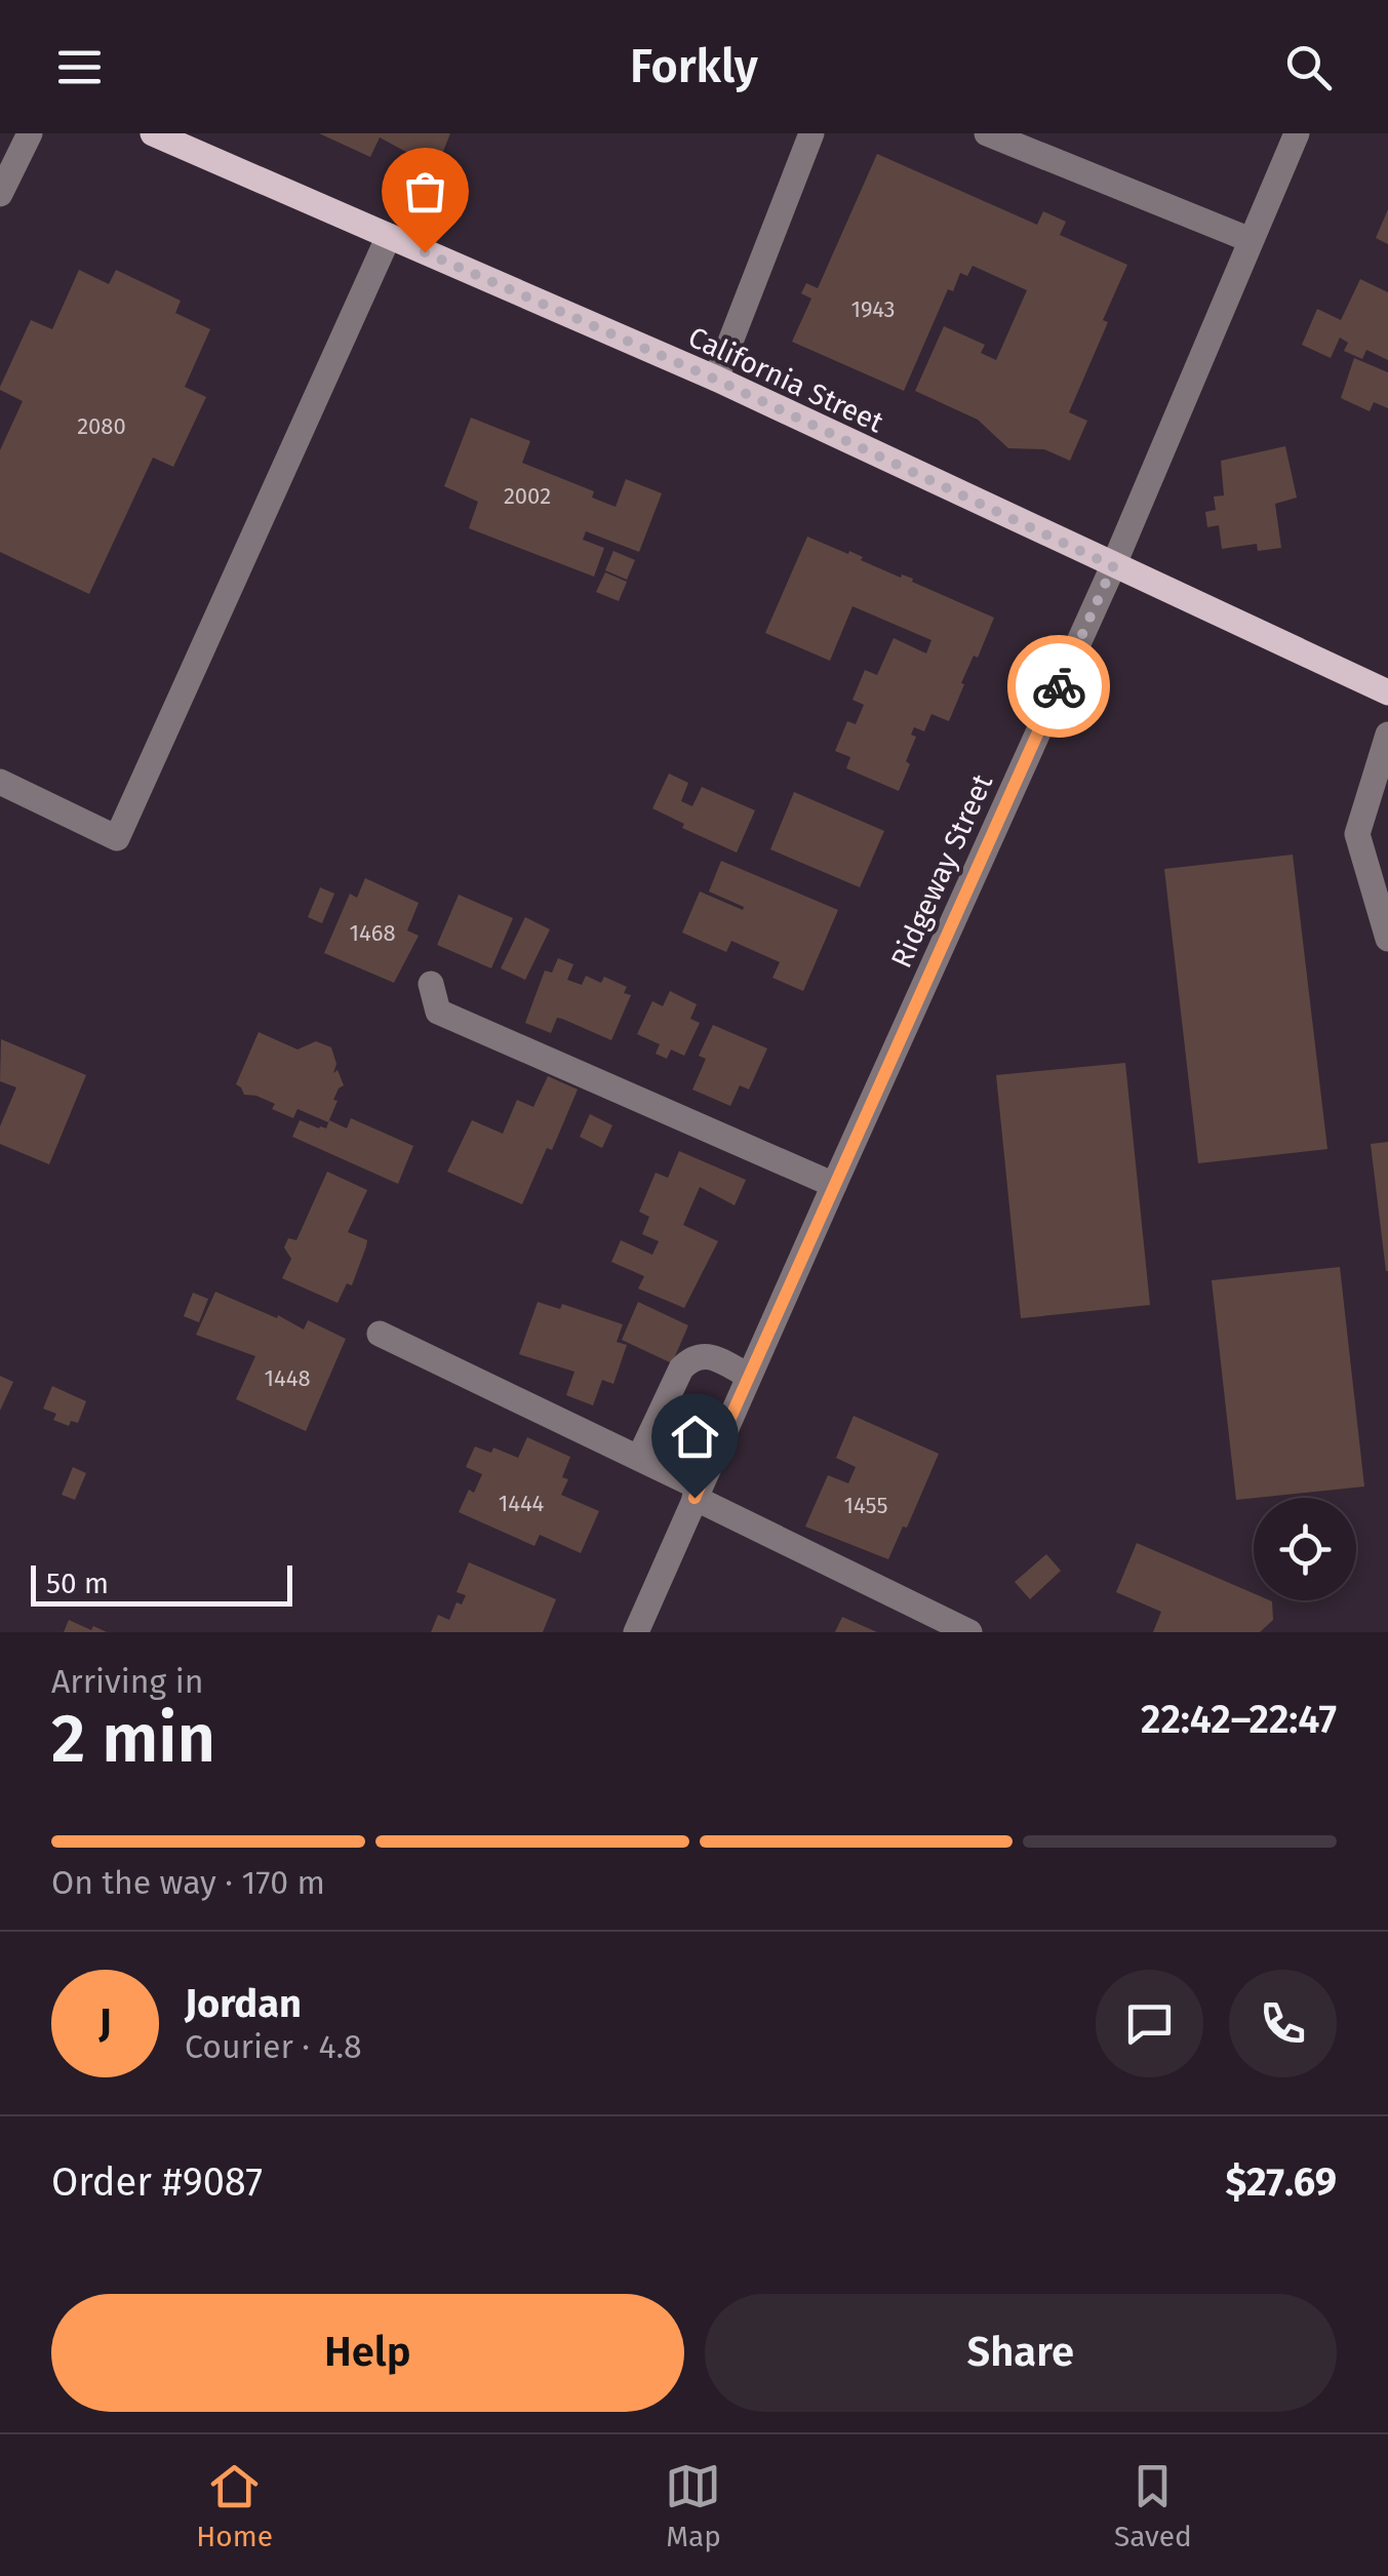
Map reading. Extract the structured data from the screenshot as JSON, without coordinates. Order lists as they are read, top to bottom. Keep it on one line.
{"streets":{"main road":["California Street"],"street":["Ridgeway Street"]},"crossings":[["California Street","Ridgeway Street"]],"house_numbers":["1943","2080","2002","1468","1448","1444","1455"],"scale_bar":"50 m","page":{"header":"Forkly","scale":"50 m","heading":["2 min","Arriving in","22:42–22:47"],"panel":["Jordan","Courier · 4.8","Order #9087","$27.69"],"bar":"On the way · 170 m","round":"J","buttons":["Help","Share"],"tabs":["Home","Map","Saved"]}}
